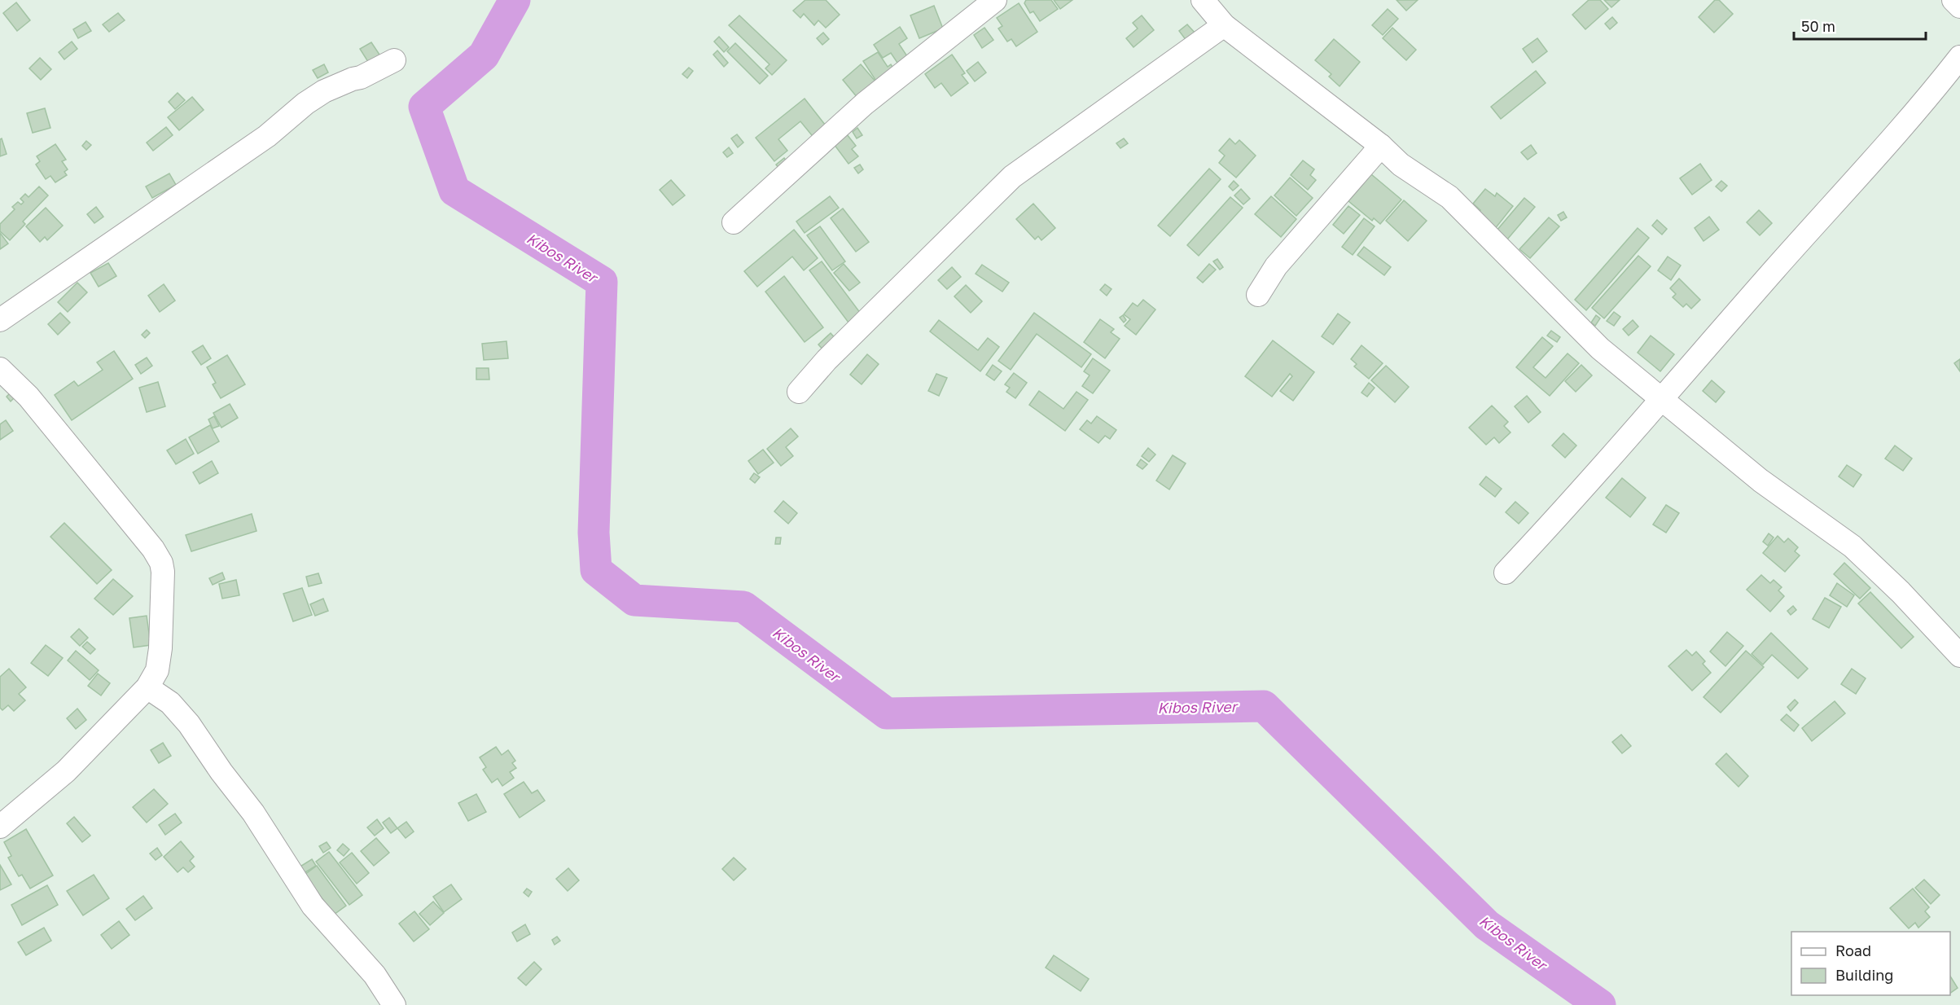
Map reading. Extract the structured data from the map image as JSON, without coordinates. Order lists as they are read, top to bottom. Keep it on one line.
{"water":["Kibos River"],"legend":["Road","Building"],"scale_bar":"50 m"}
